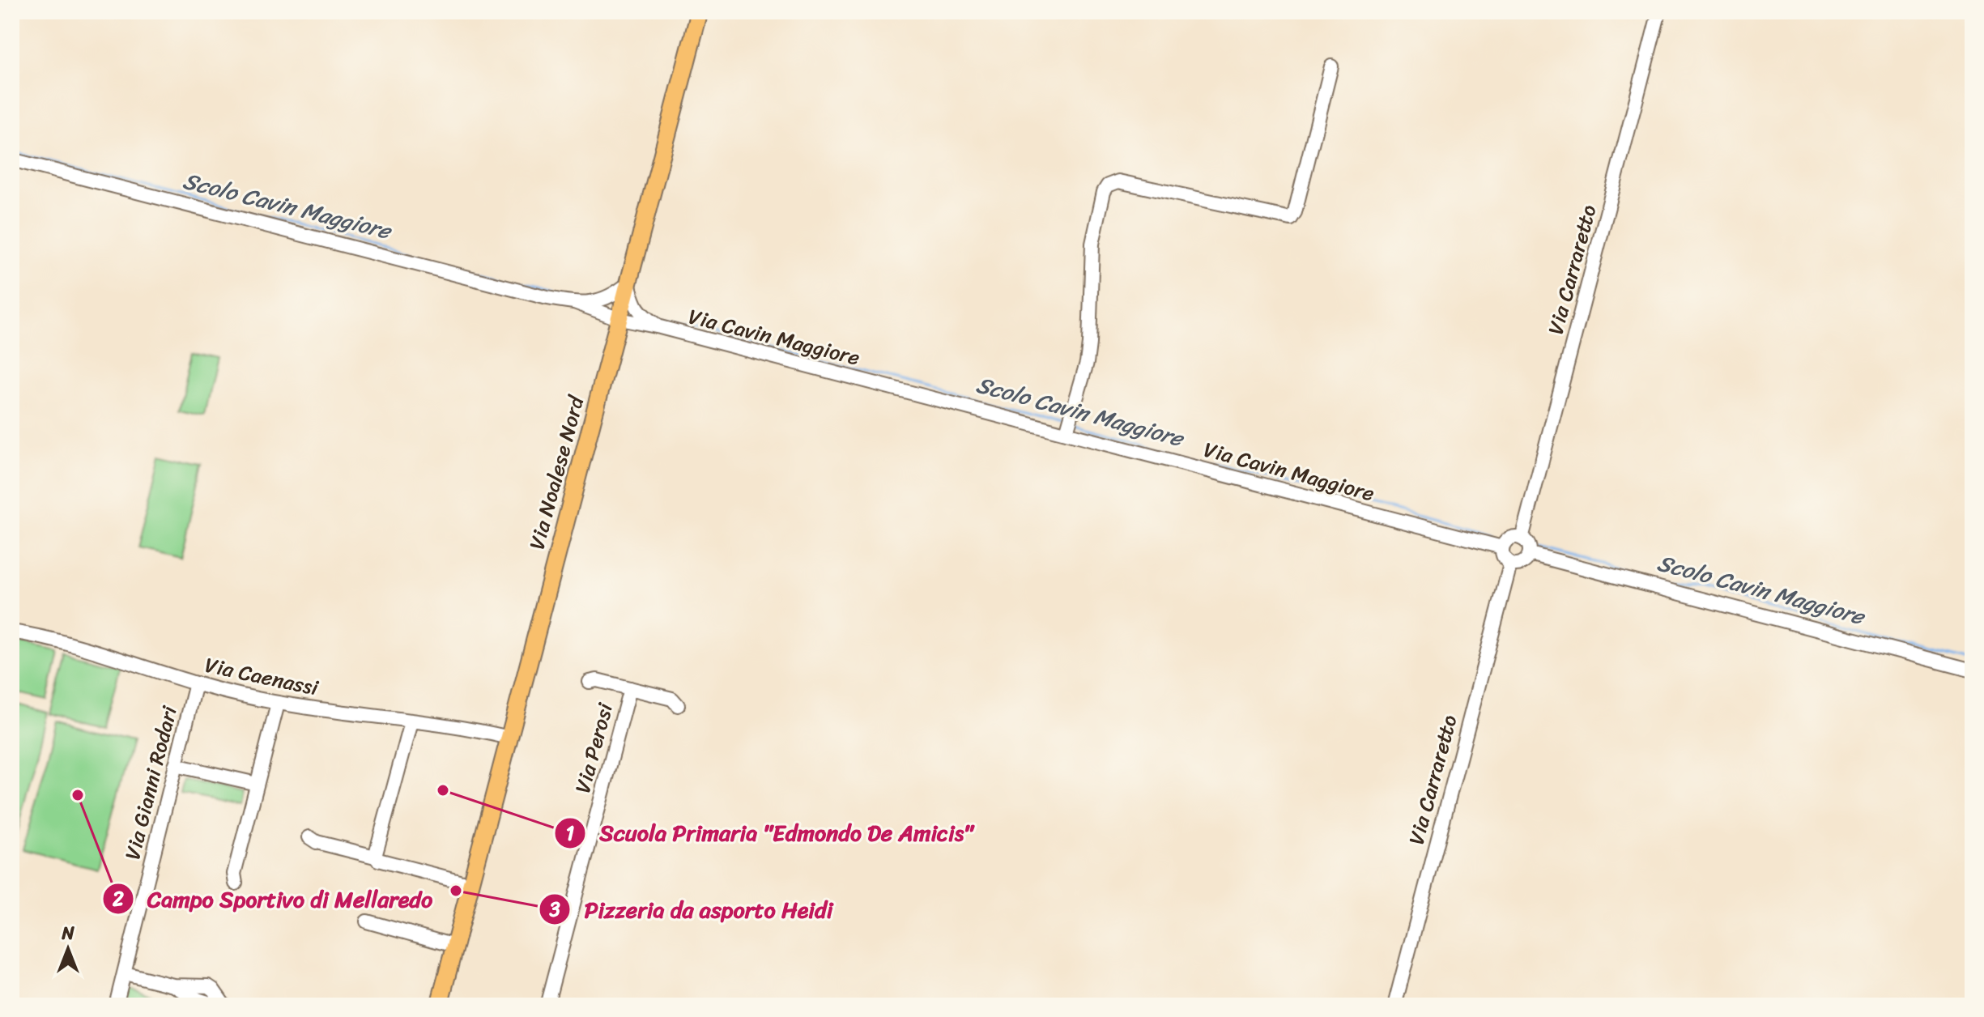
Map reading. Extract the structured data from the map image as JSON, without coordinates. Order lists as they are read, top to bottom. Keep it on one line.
{"streets":{"main road":["Via Noalese Nord"],"street":["Via Carraretto","Via Cavin Maggiore","Via Caenassi","Via Perosi","Via Gianni Rodari"]},"crossings":[["Via Carraretto","Via Cavin Maggiore"],["Via Cavin Maggiore","Via Noalese Nord"],["Via Noalese Nord","Via Caenassi"],["Via Caenassi","Via Gianni Rodari"]],"water":["Scolo Cavin Maggiore"],"places":["Scuola Primaria \"Edmondo De Amicis\"","Campo Sportivo di Mellaredo","Pizzeria da asporto Heidi"],"north":"top"}
